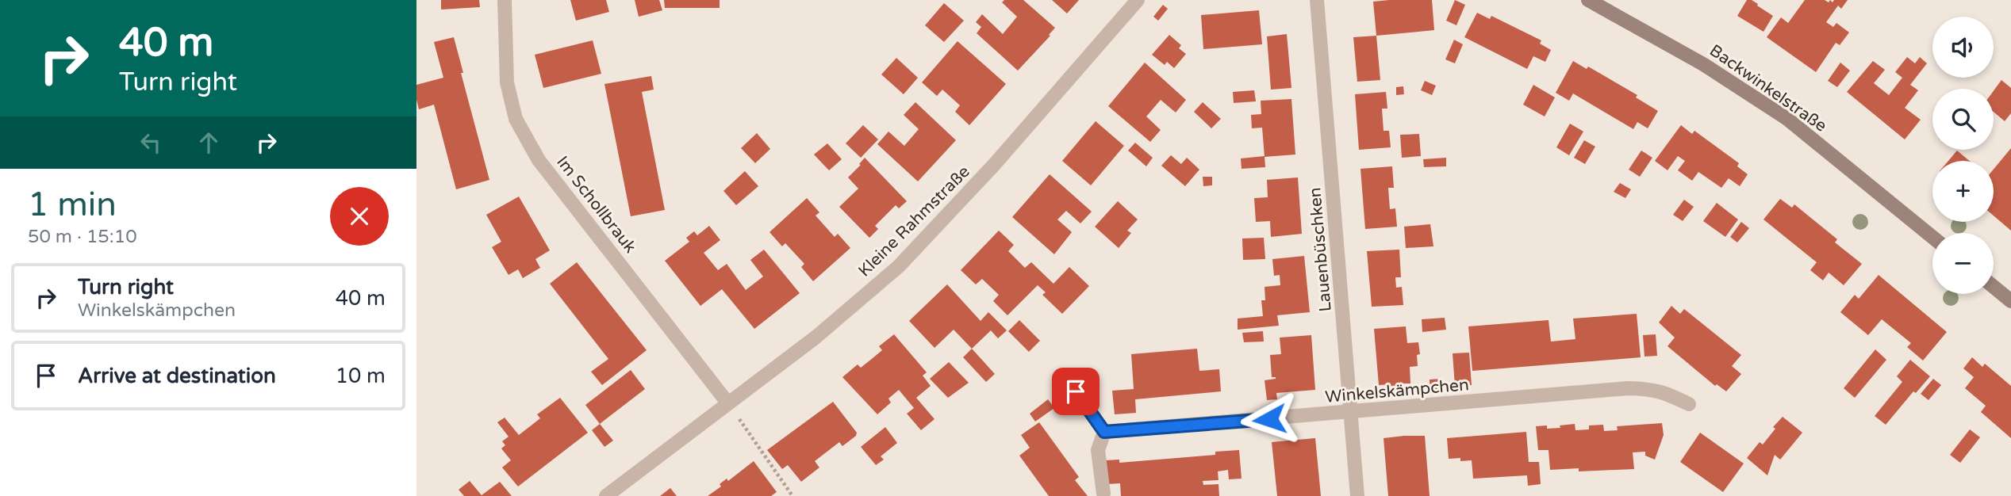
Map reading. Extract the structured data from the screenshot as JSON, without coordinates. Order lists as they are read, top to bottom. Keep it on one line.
{"streets":{"main road":["Backwinkelstraße"],"street":["Im Schollbrauk","Kleine Rahmstraße","Lauenbüschken","Winkelskämpchen"]},"crossings":[["Im Schollbrauk","Kleine Rahmstraße"],["Lauenbüschken","Winkelskämpchen"]],"page":{"turn":["40 m","Turn right"],"map_buttons":["+","−"],"heading":["1 min","50 m · 15:10"],"list":[{"name":"Turn right","note":"Winkelskämpchen","value":"40 m"},{"name":"Arrive at destination","value":"10 m"}]}}
